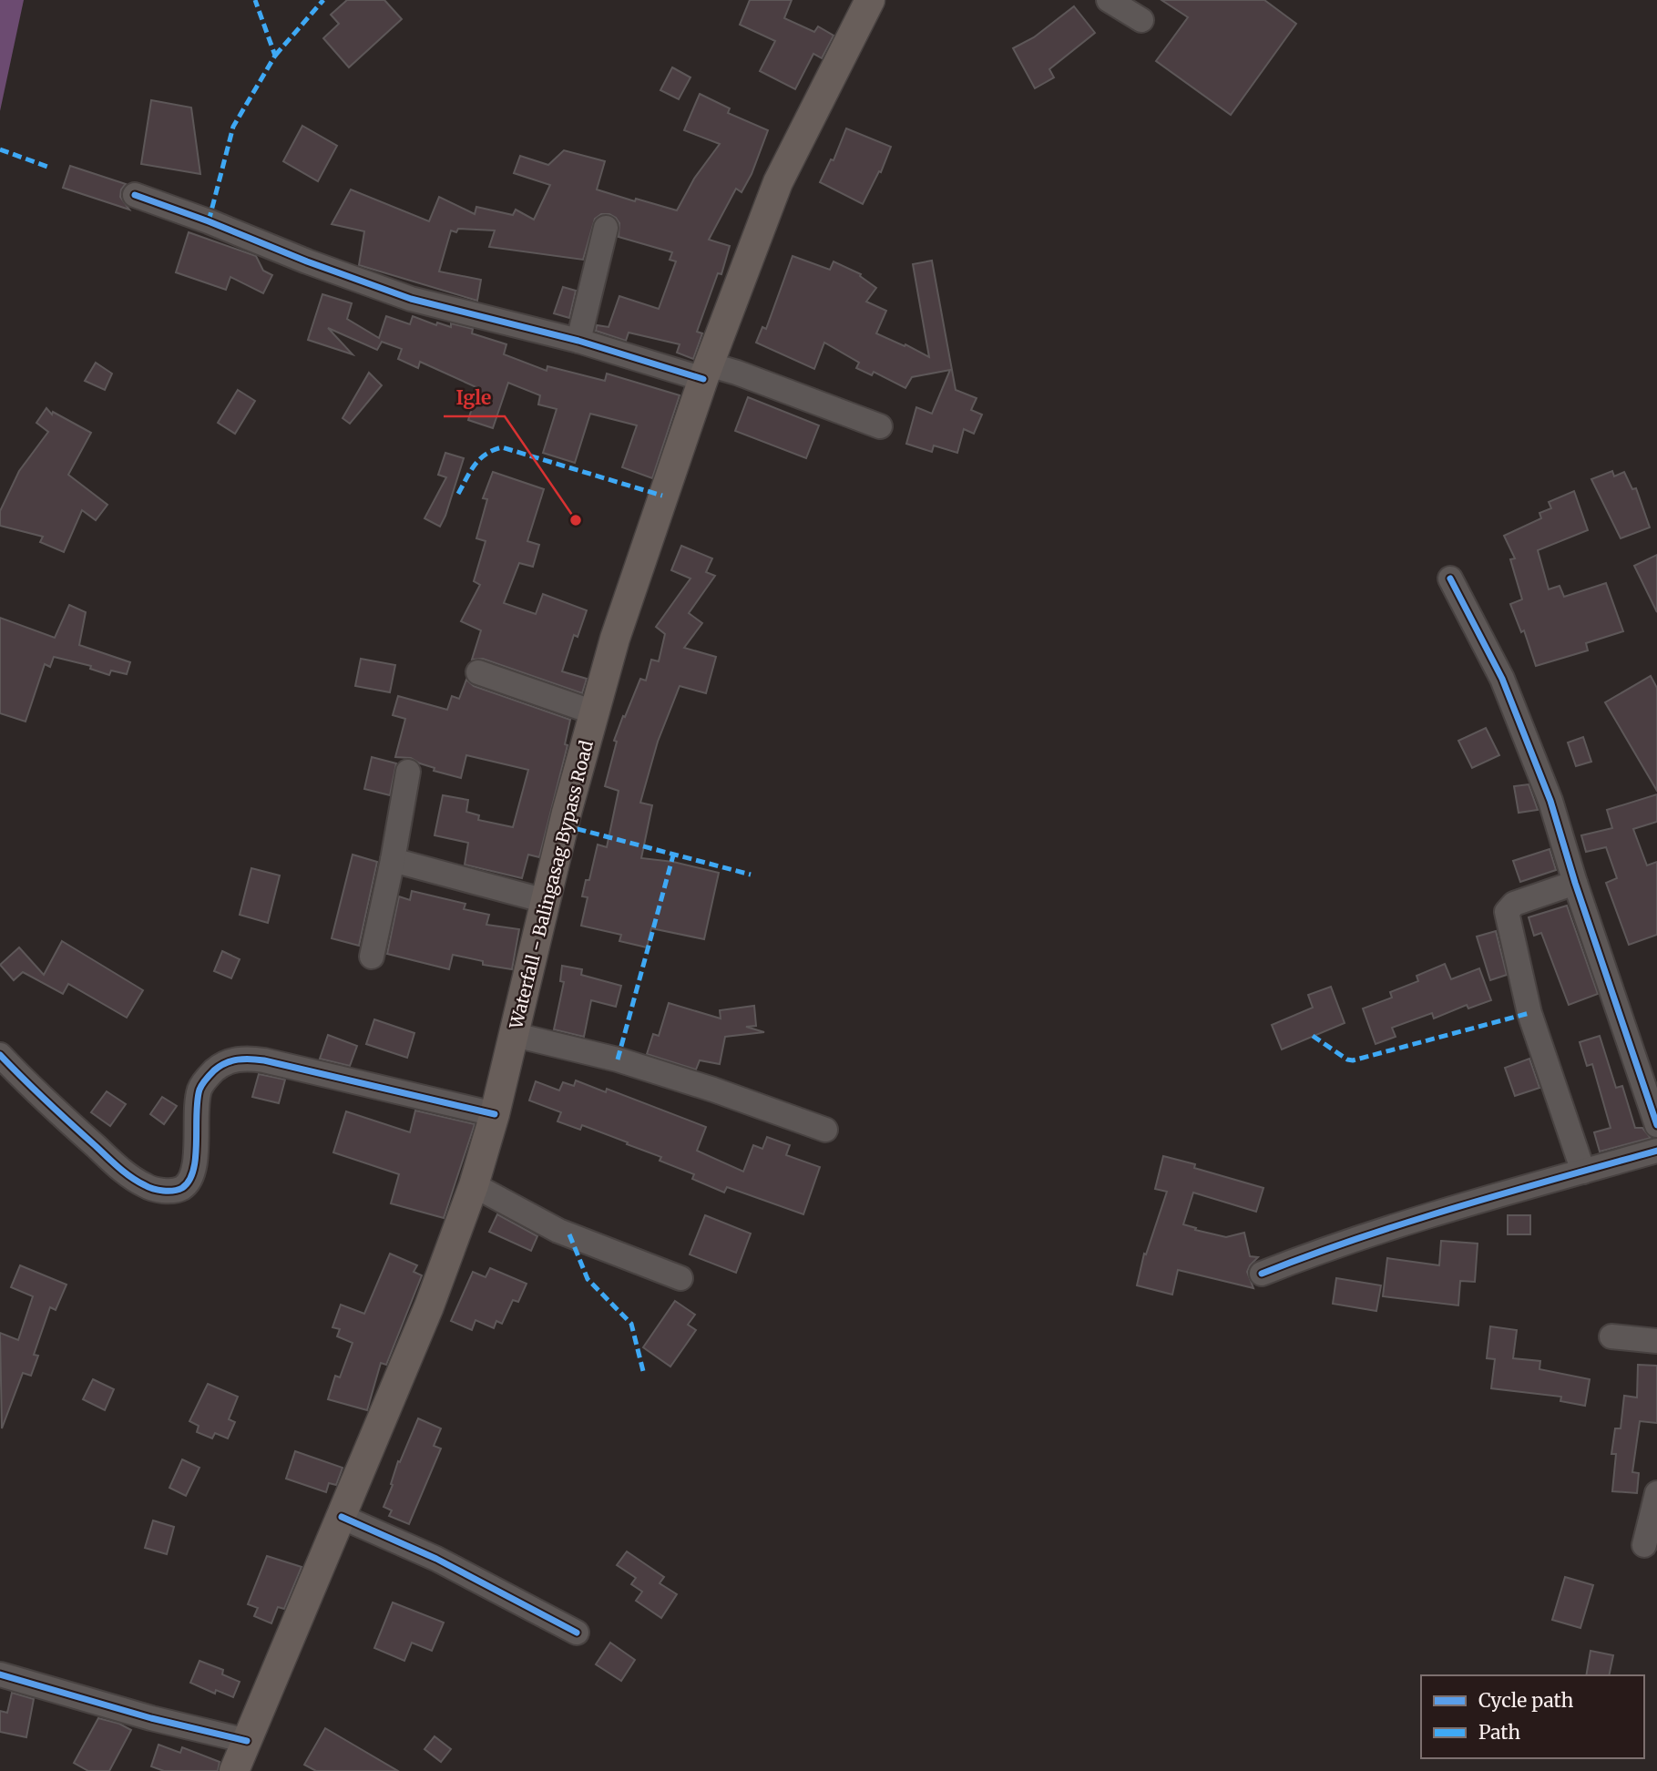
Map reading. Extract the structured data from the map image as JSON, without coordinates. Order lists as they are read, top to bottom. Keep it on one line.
{"streets":{"main road":["Waterfall ‒ Balingasag Bypass Road"]},"places":["Igle"],"legend":["Cycle path","Path"]}
